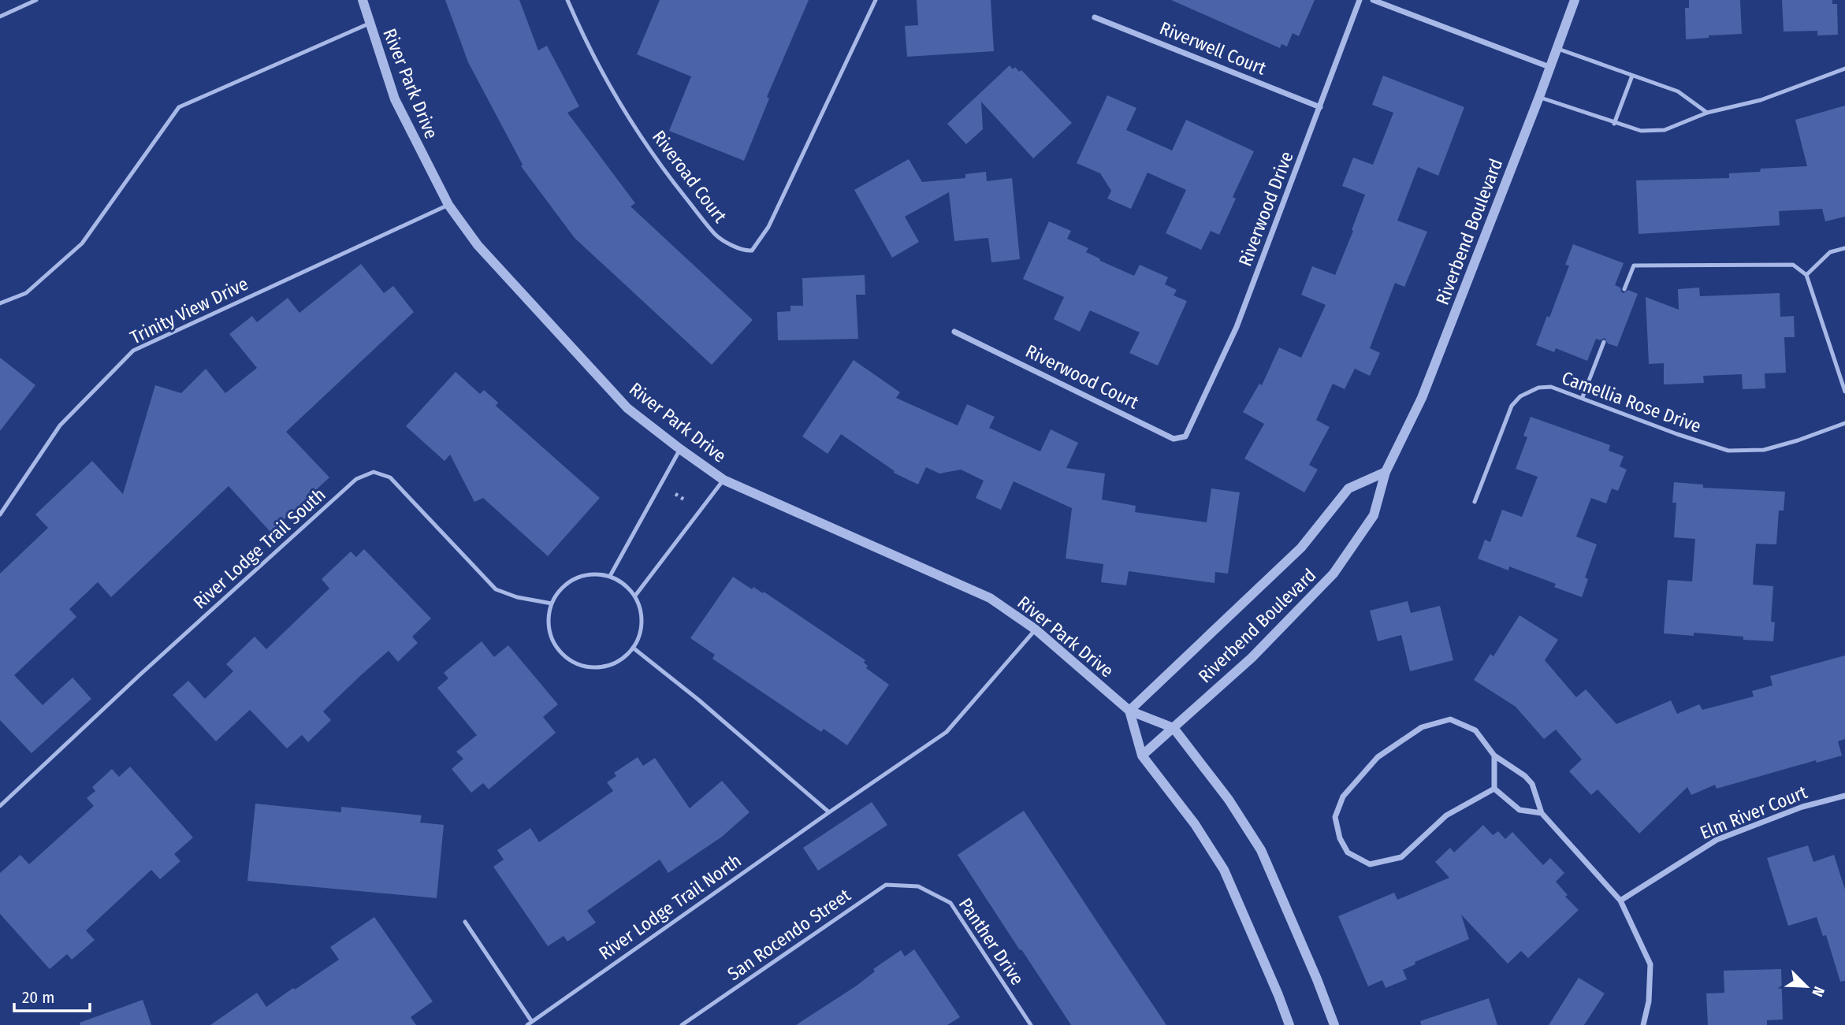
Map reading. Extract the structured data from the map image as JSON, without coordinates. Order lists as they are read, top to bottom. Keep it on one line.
{"streets":{"street":["Riverwell Court","River Park Drive","Riverwood Drive","Riverbend Boulevard","Riverwood Court","Elm River Court"],"lane":["Riveroad Court","Trinity View Drive","Camellia Rose Drive","River Lodge Trail South","River Lodge Trail North","San Rocendo Street","Panther Drive"]},"crossings":[["Riverwell Court","Riverwood Drive"],["River Park Drive","Riverbend Boulevard"],["River Park Drive","Trinity View Drive"],["River Park Drive","River Lodge Trail North"],["Riverwood Drive","Riverwood Court"],["San Rocendo Street","Panther Drive"]],"scale_bar":"20 m","north":"bottom right"}
